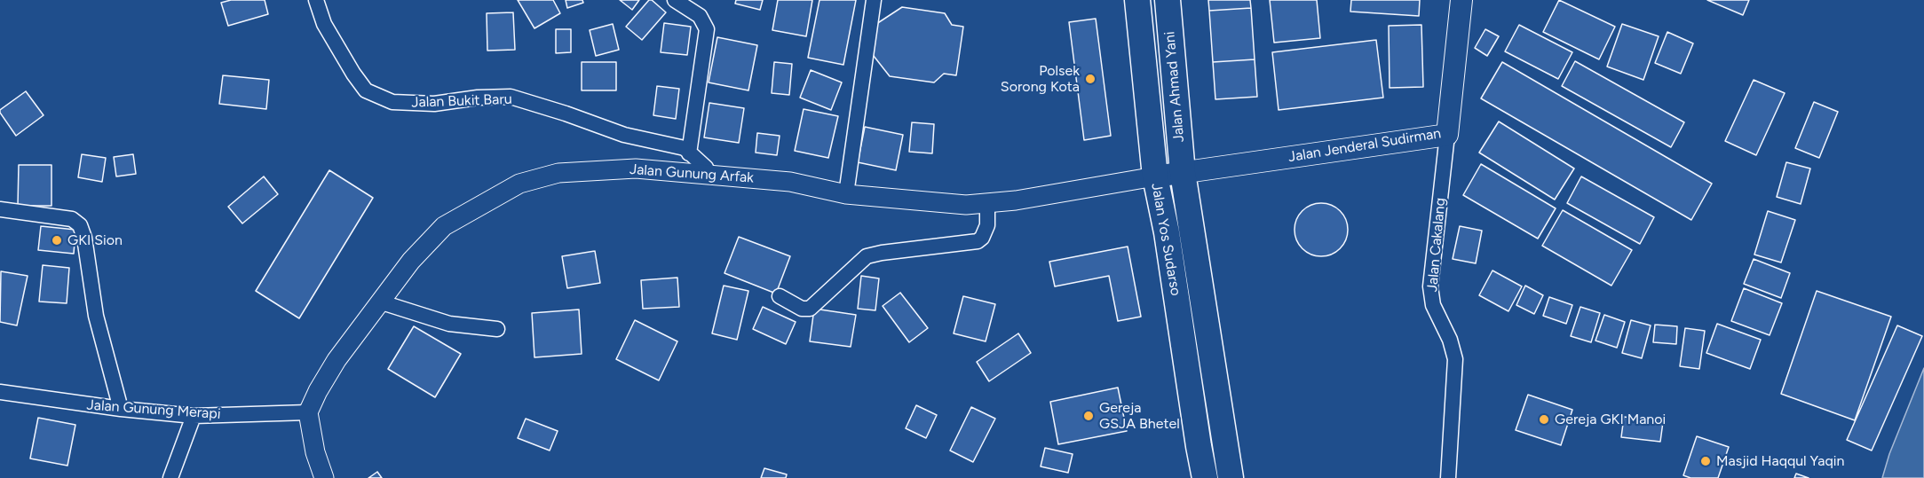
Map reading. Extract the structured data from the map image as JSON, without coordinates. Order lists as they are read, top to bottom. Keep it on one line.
{"streets":{"highway":["Jalan Ahmad Yani","Jalan Yos Sudarso"],"main road":["Jalan Jenderal Sudirman","Jalan Gunung Arfak"],"street":["Jalan Bukit Baru","Jalan Cakalang","Jalan Gunung Merapi"]},"crossings":[["Jalan Ahmad Yani","Jalan Jenderal Sudirman"],["Jalan Ahmad Yani","Jalan Gunung Arfak"],["Jalan Ahmad Yani","Jalan Yos Sudarso"],["Jalan Bukit Baru","Jalan Gunung Arfak"],["Jalan Jenderal Sudirman","Jalan Gunung Arfak"],["Jalan Jenderal Sudirman","Jalan Yos Sudarso"],["Jalan Jenderal Sudirman","Jalan Cakalang"],["Jalan Gunung Arfak","Jalan Yos Sudarso"],["Jalan Gunung Arfak","Jalan Gunung Merapi"]],"places":["Polsek Sorong Kota","GKI Sion","Gereja GSJA Bhetel","Gereja GKI Manoi","Masjid Haqqul Yaqin"]}
